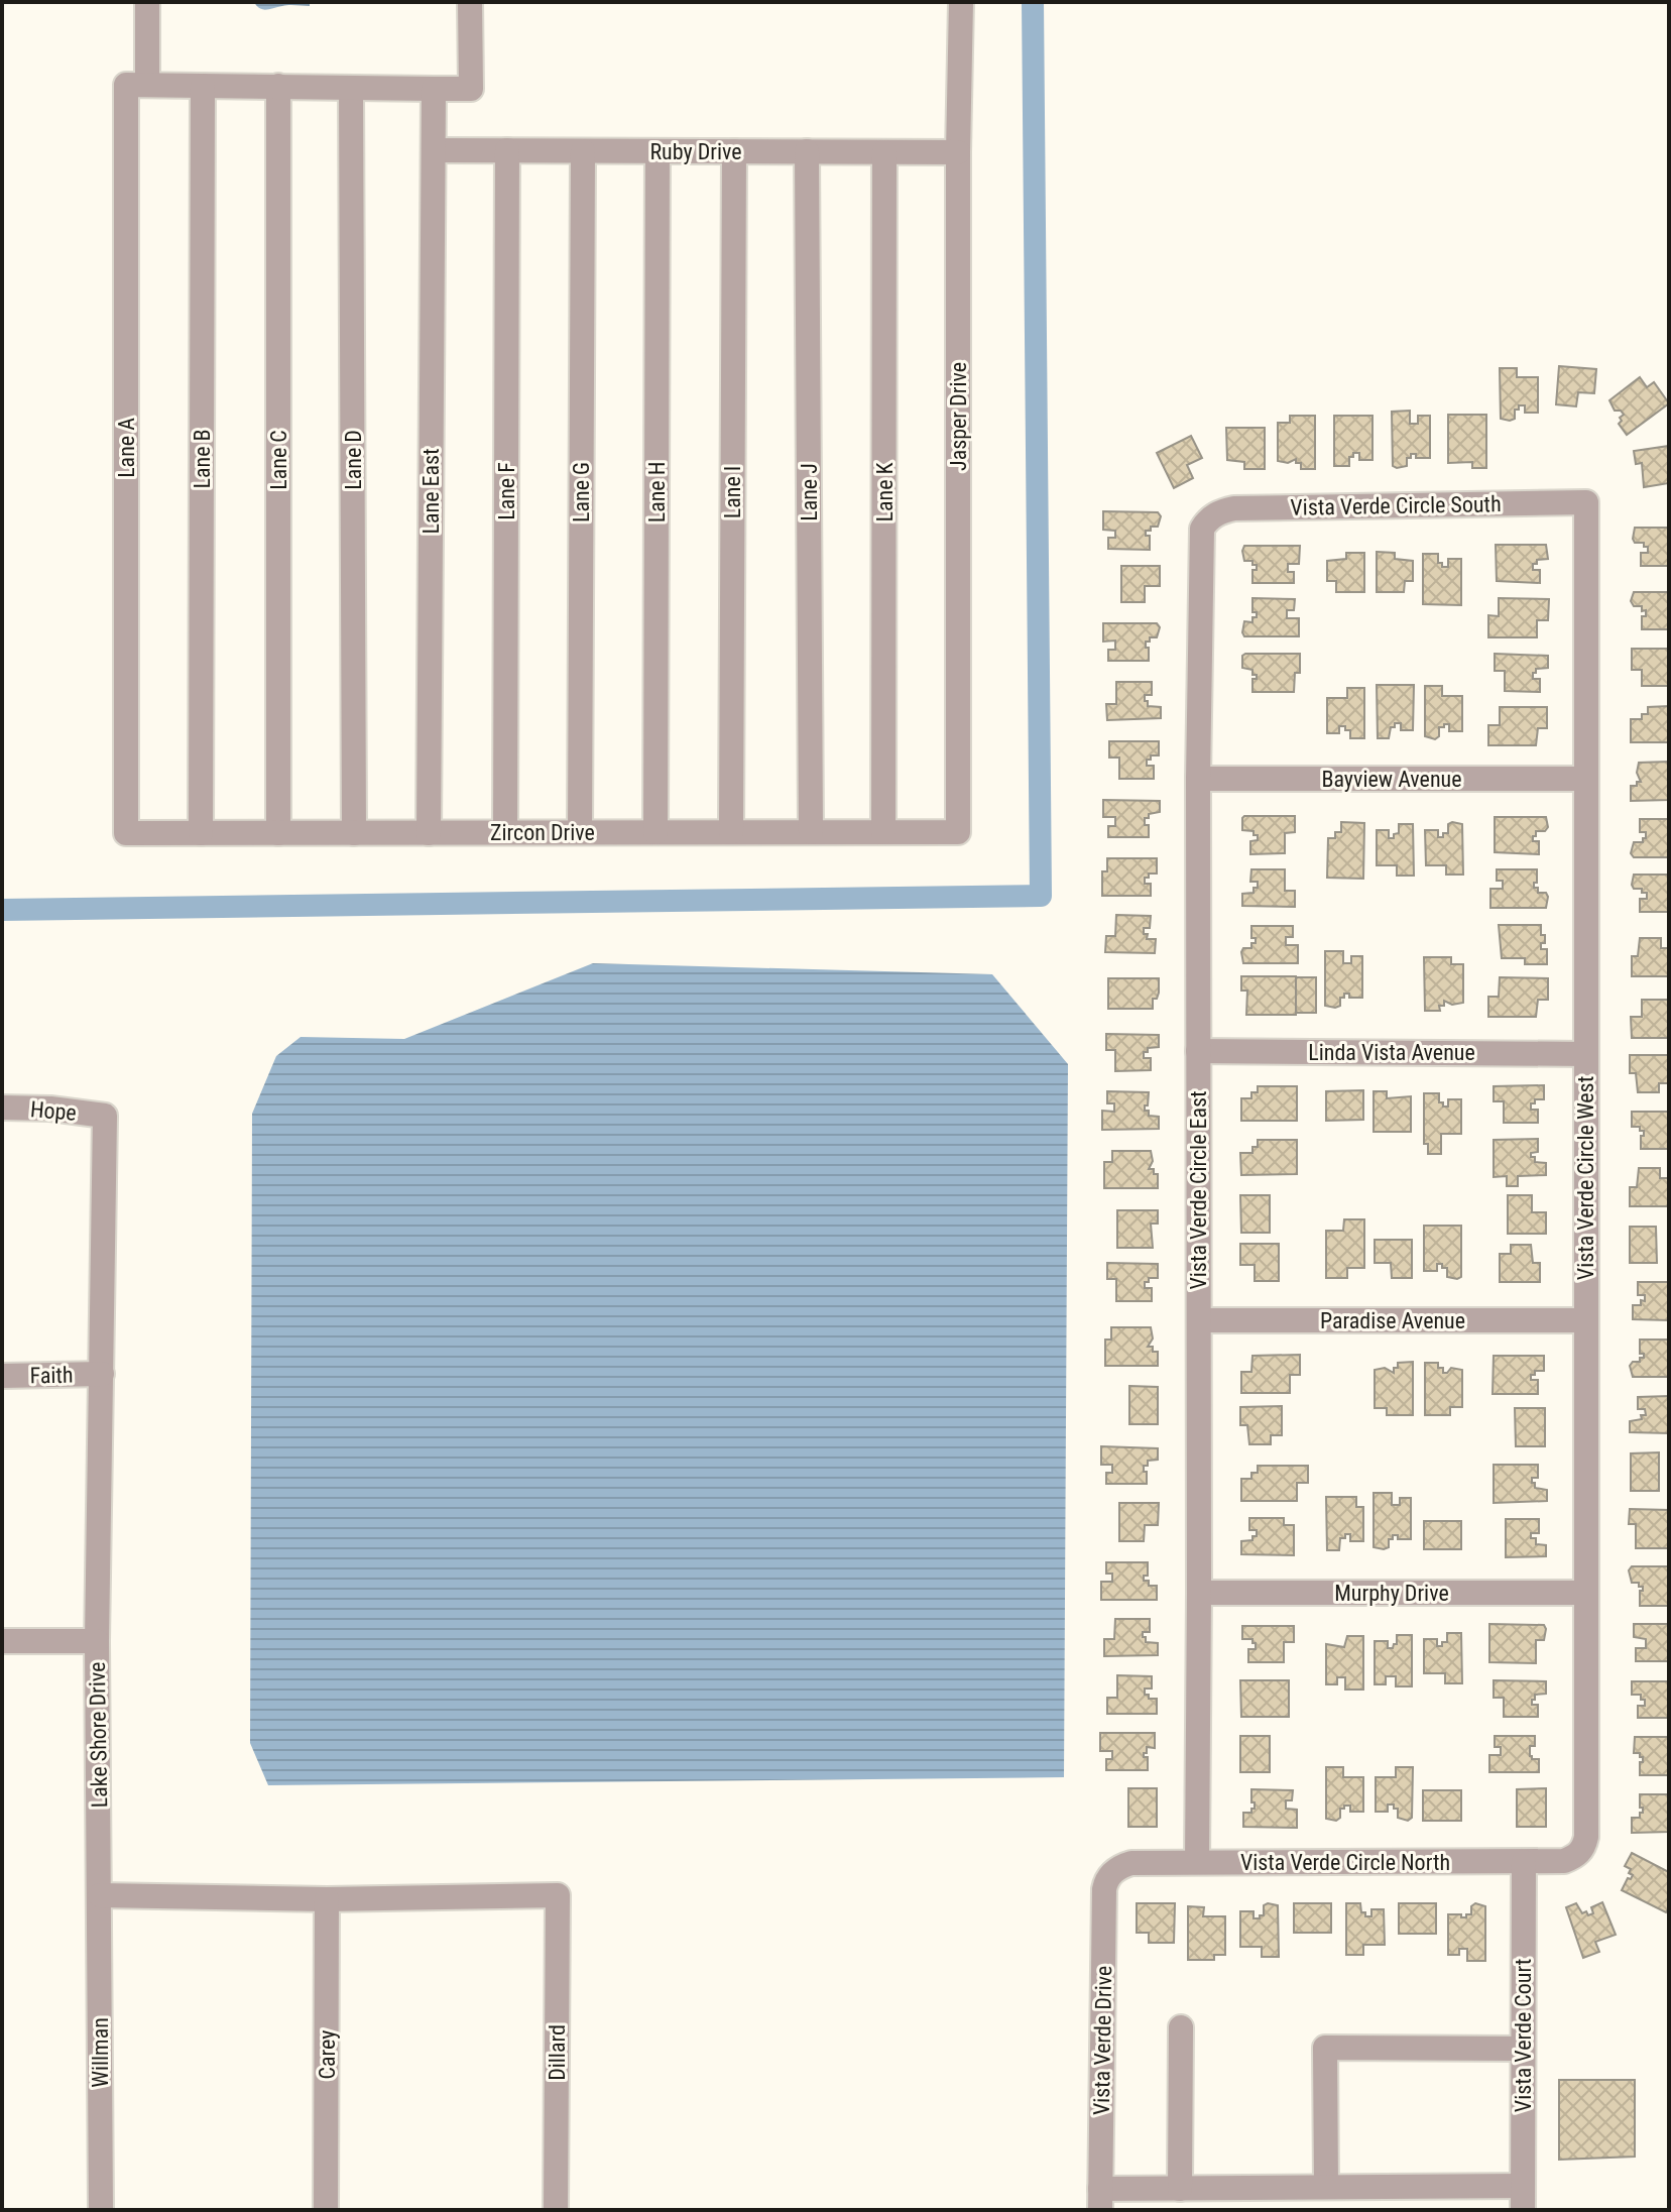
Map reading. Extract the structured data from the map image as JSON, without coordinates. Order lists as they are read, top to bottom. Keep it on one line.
{"streets":{"street":["Ruby Drive","Jasper Drive","Lane A","Lane B","Lane C","Lane D","Lane East","Lane F","Lane G","Lane H","Lane I","Lane J","Lane K","Vista Verde Circle South","Bayview Avenue","Zircon Drive","Linda Vista Avenue","Hope","Vista Verde Circle West","Vista Verde Circle East","Paradise Avenue","Faith","Murphy Drive","Lake Shore Drive","Vista Verde Circle North","Vista Verde Court","Vista Verde Drive","Willman","Dillard","Carey"]},"crossings":[["Ruby Drive","Jasper Drive"],["Ruby Drive","Lane East"],["Ruby Drive","Lane F"],["Ruby Drive","Lane G"],["Ruby Drive","Lane H"],["Ruby Drive","Lane I"],["Ruby Drive","Lane J"],["Ruby Drive","Lane K"],["Jasper Drive","Zircon Drive"],["Lane A","Zircon Drive"],["Lane B","Zircon Drive"],["Lane C","Zircon Drive"],["Lane D","Zircon Drive"],["Lane East","Zircon Drive"],["Lane F","Zircon Drive"],["Lane G","Zircon Drive"],["Lane H","Zircon Drive"],["Lane I","Zircon Drive"],["Lane J","Zircon Drive"],["Lane K","Zircon Drive"],["Vista Verde Circle South","Vista Verde Circle West"],["Vista Verde Circle South","Vista Verde Circle East"],["Bayview Avenue","Vista Verde Circle West"],["Bayview Avenue","Vista Verde Circle East"],["Linda Vista Avenue","Vista Verde Circle West"],["Linda Vista Avenue","Vista Verde Circle East"],["Hope","Lake Shore Drive"],["Vista Verde Circle West","Paradise Avenue"],["Vista Verde Circle West","Murphy Drive"],["Vista Verde Circle West","Vista Verde Circle North"],["Vista Verde Circle East","Paradise Avenue"],["Vista Verde Circle East","Murphy Drive"],["Vista Verde Circle East","Vista Verde Circle North"],["Faith","Lake Shore Drive"],["Lake Shore Drive","Willman"],["Vista Verde Circle North","Vista Verde Court"],["Vista Verde Circle North","Vista Verde Drive"],["Dillard","Carey"]]}
